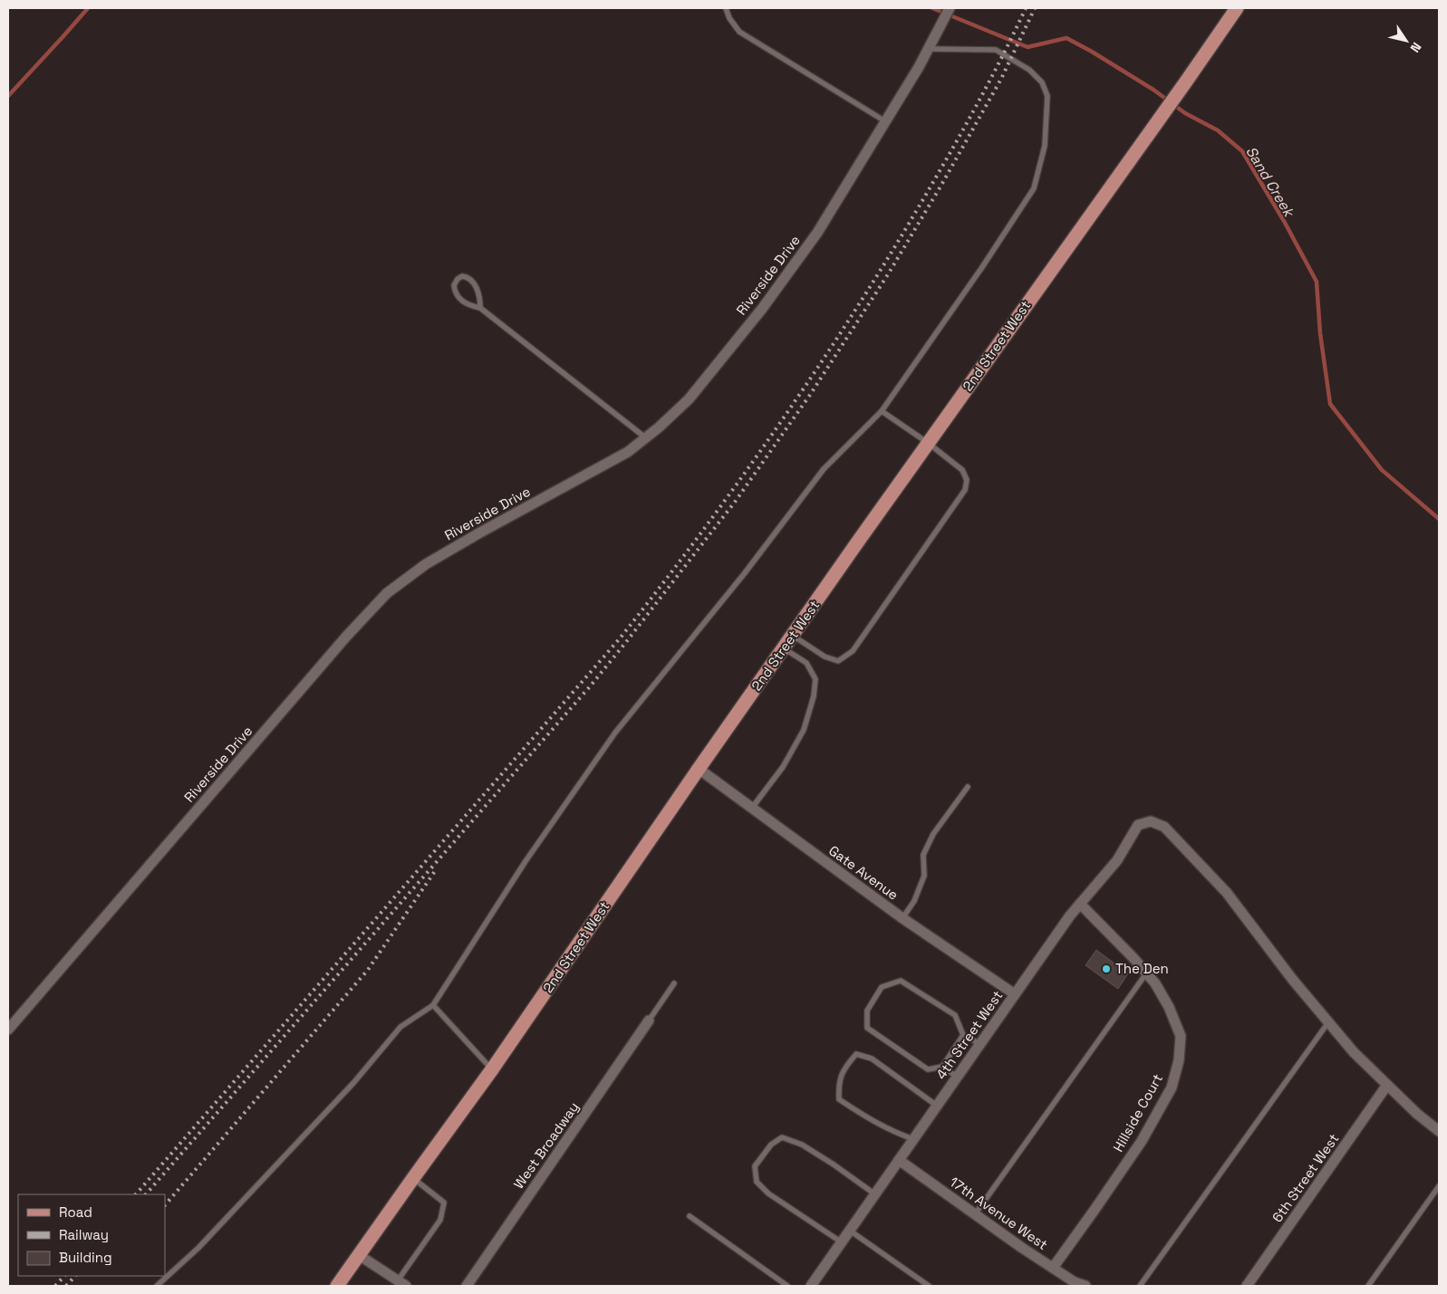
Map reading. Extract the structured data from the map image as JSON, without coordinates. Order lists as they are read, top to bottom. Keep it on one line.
{"streets":{"main road":["2nd Street West"],"street":["Riverside Drive","Gate Avenue","4th Street West","Hillside Court","West Broadway","6th Street West","17th Avenue West"]},"crossings":[["2nd Street West","Gate Avenue"],["Gate Avenue","4th Street West"],["4th Street West","Hillside Court"],["4th Street West","17th Avenue West"],["Hillside Court","17th Avenue West"]],"water":["Sand Creek"],"places":["The Den"],"legend":["Road","Railway","Building"],"north":"bottom right"}
